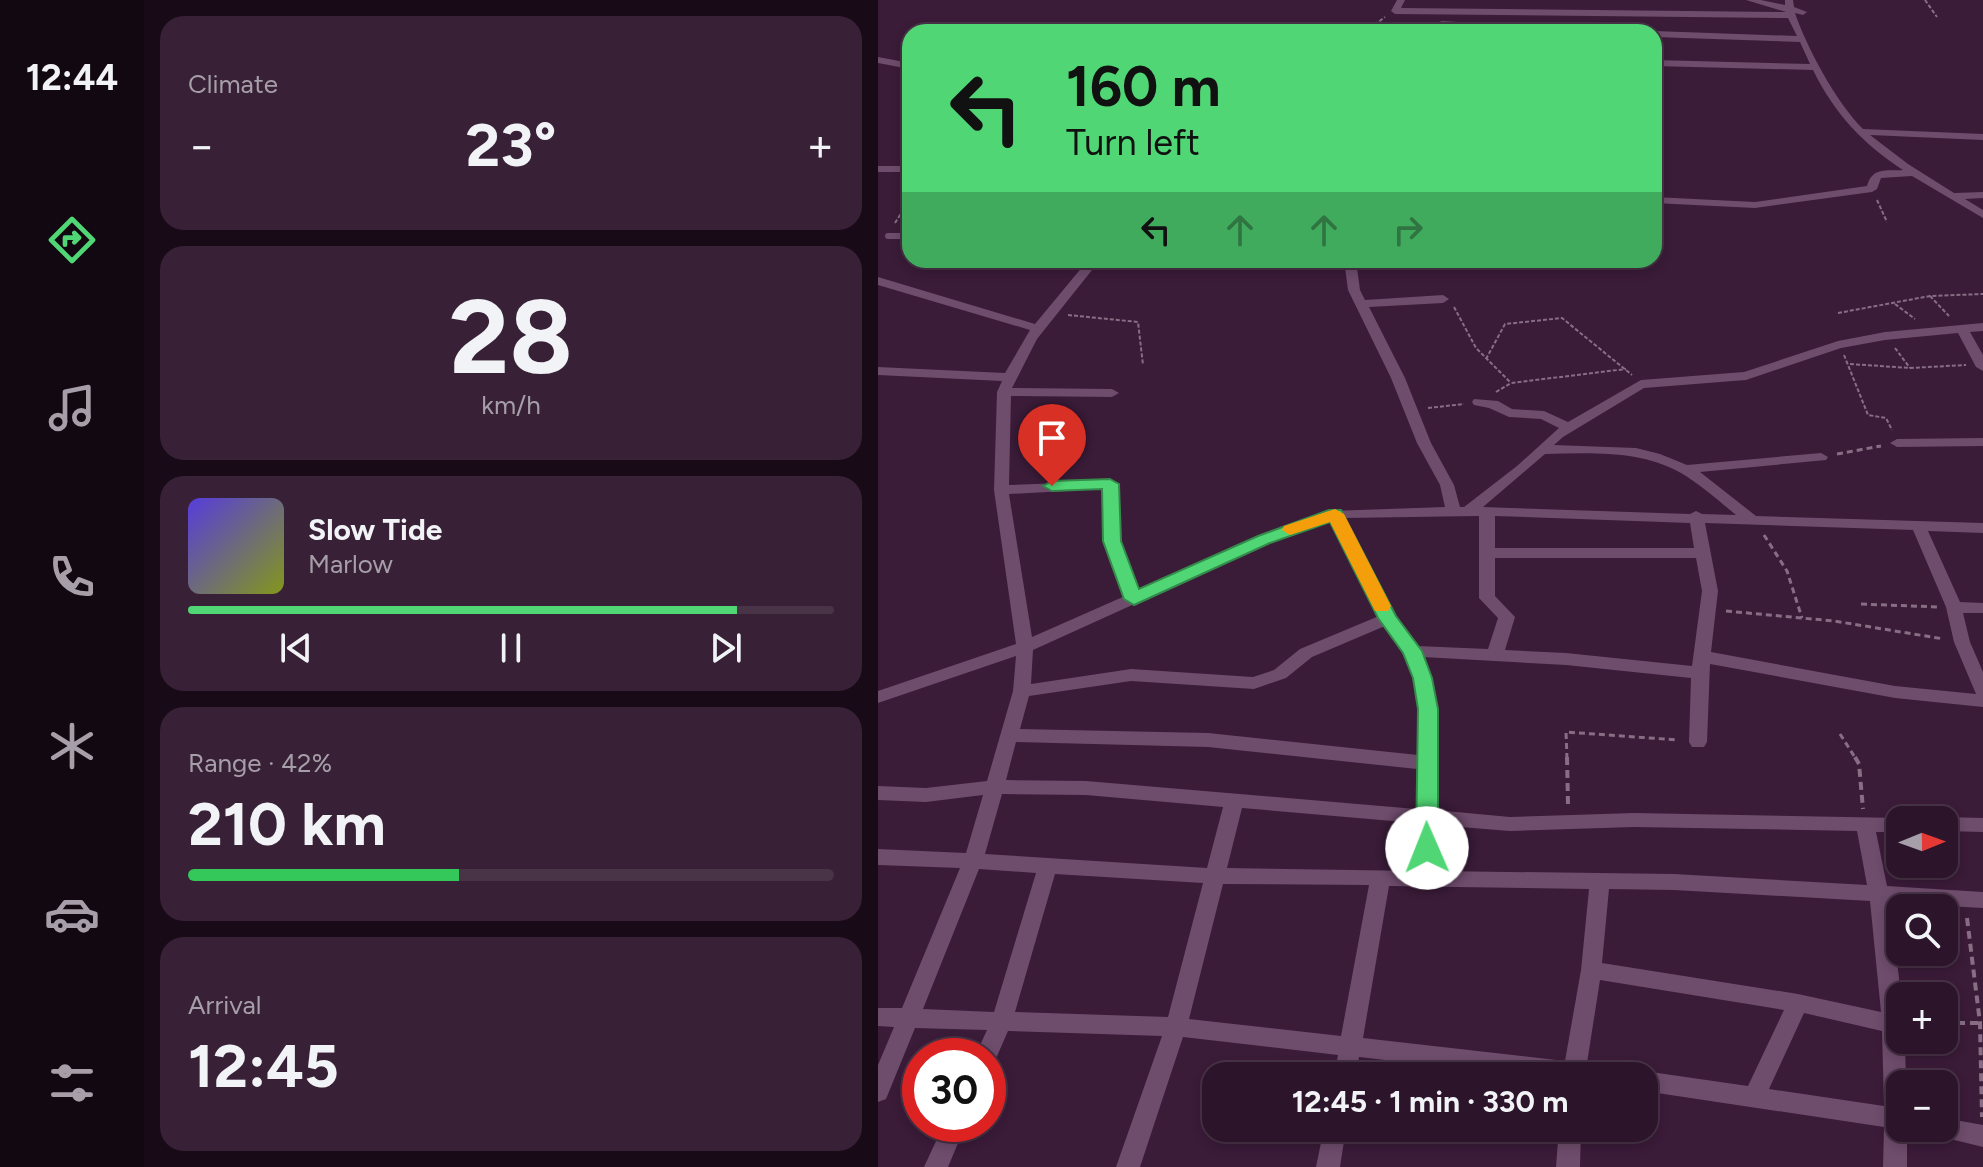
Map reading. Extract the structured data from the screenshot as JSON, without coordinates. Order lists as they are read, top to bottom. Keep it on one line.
{"north":"right","page":{"tabs":"12:44","tile":["Climate",["28","km/h"],["Range · 42%","210 km"],["Arrival","12:45"]],"turn":["160 m","Turn left"],"heat":["−","23°","+"],"song":["Slow Tide","Marlow"],"map_buttons":["+","−"],"limit":"30","trip":"12:45 · 1 min · 330 m"}}
